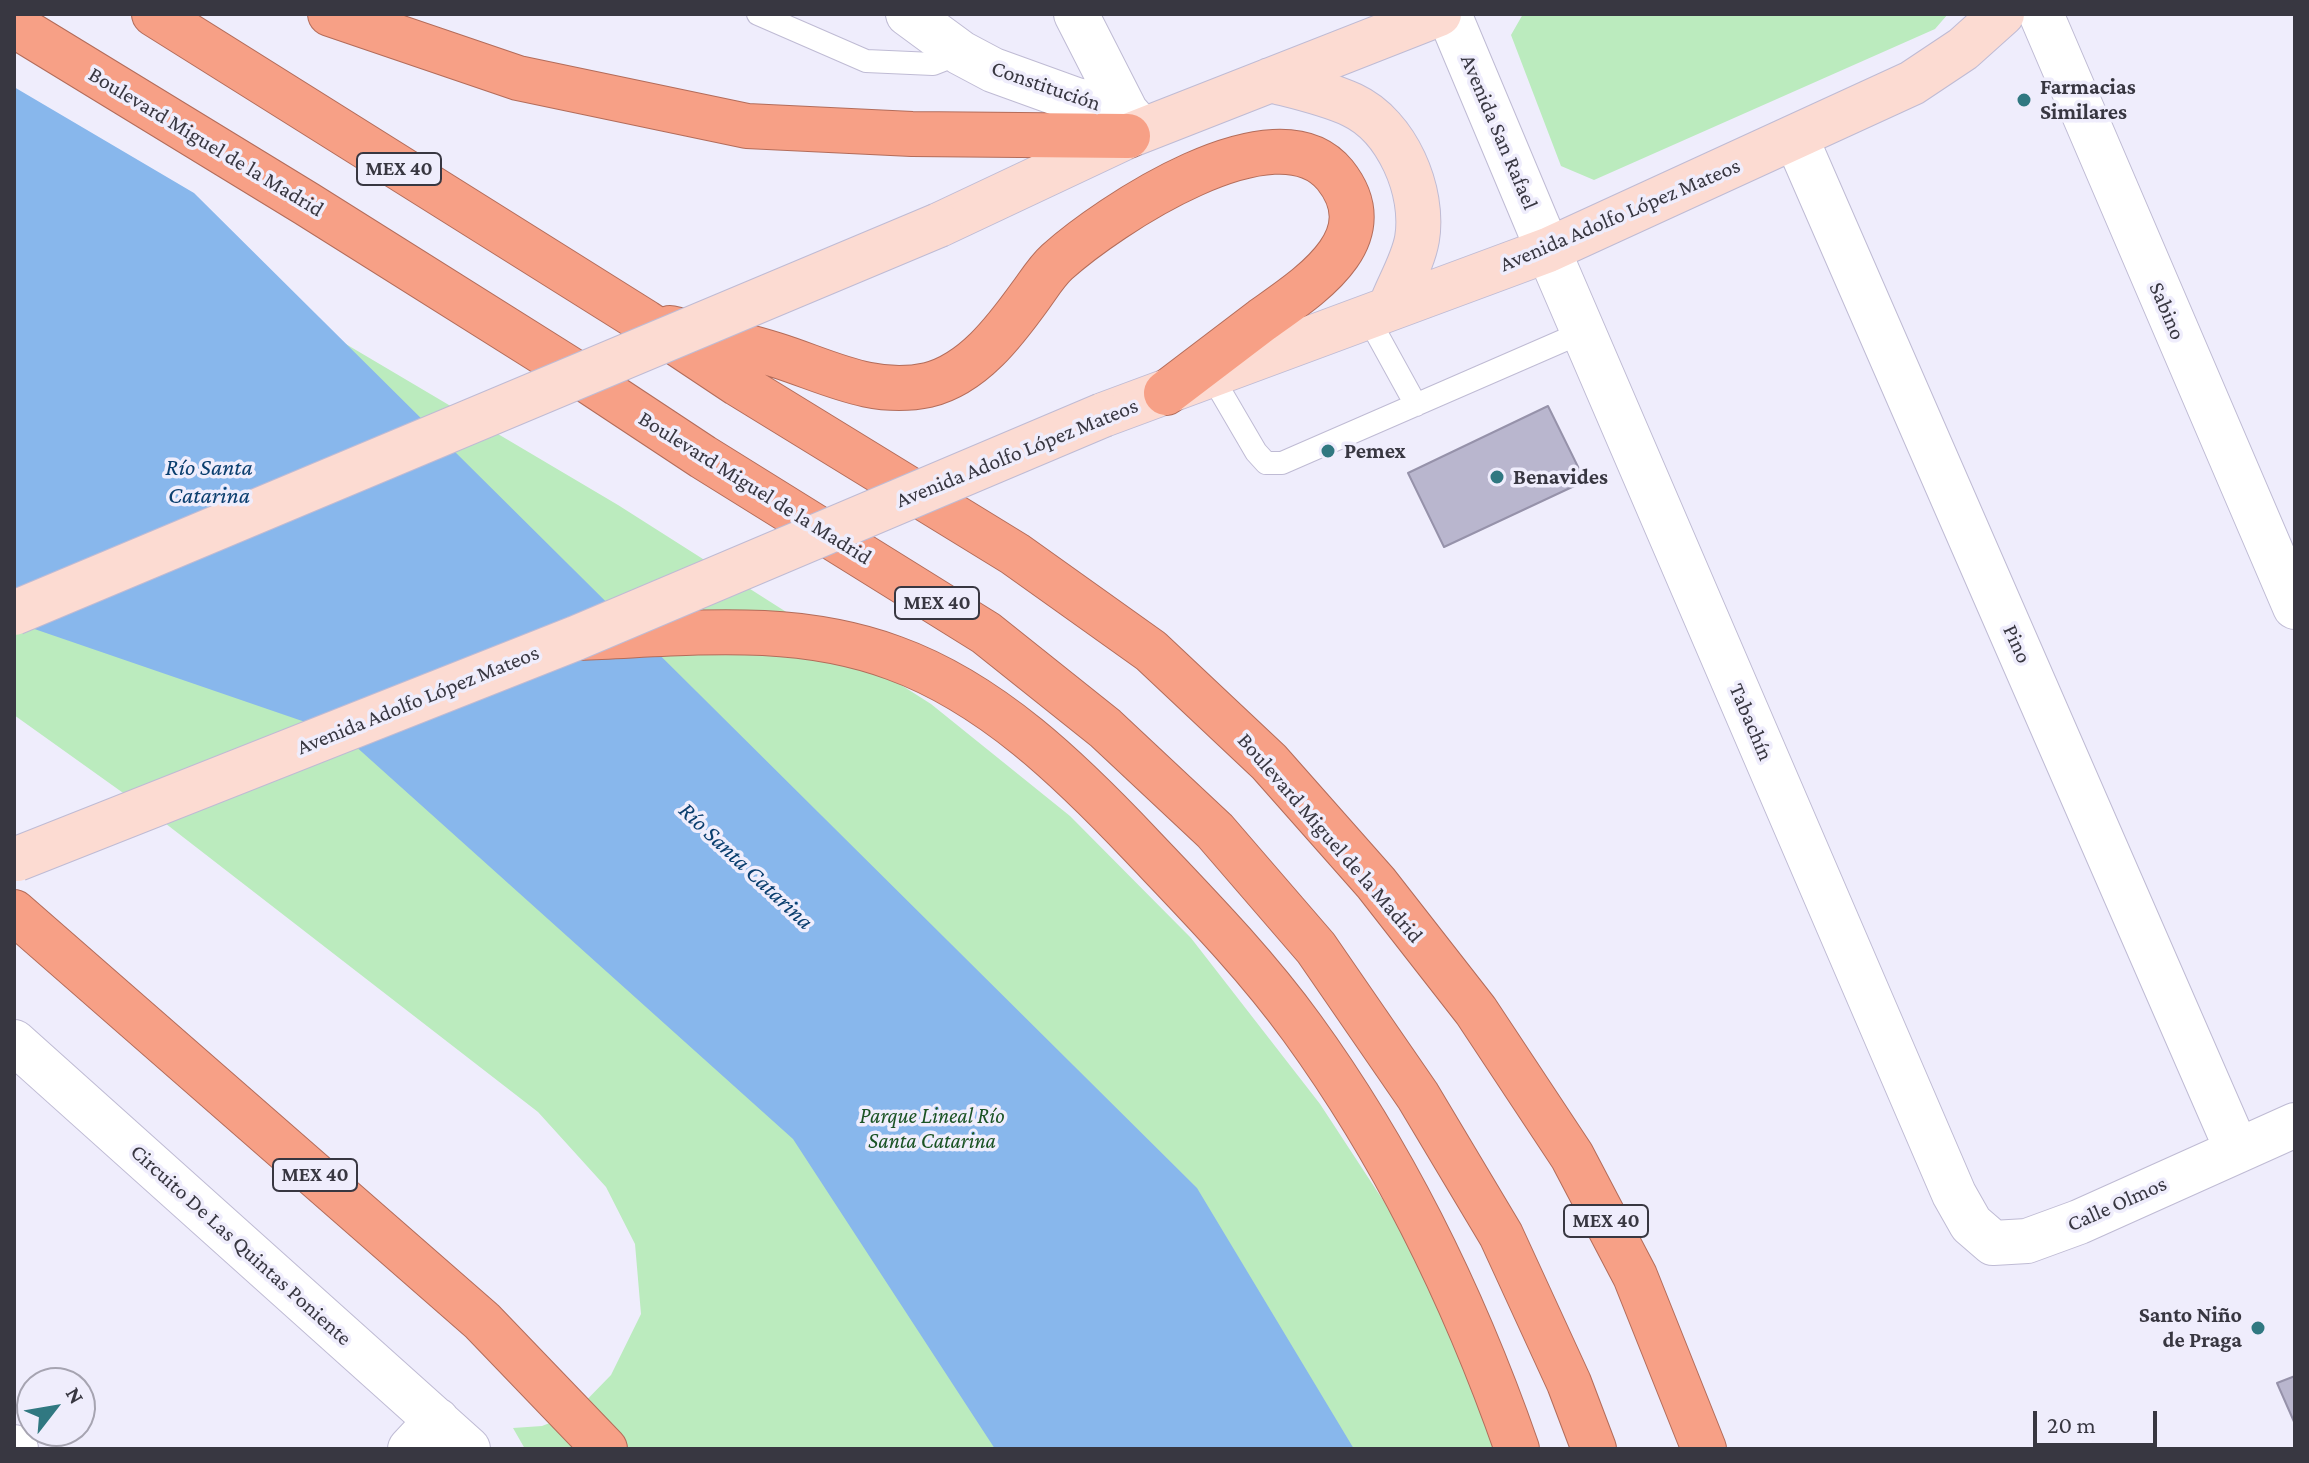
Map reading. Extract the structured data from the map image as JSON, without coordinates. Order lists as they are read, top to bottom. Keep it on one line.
{"streets":{"highway":["Boulevard Miguel de la Madrid","MEX 40"],"main road":["Avenida Adolfo López Mateos"],"street":["Constitución","Avenida San Rafael","Sabino","Pino","Tabachín","Calle Olmos","Circuito De Las Quintas Poniente"]},"crossings":[["Avenida San Rafael","Avenida Adolfo López Mateos"],["Avenida San Rafael","Tabachín"],["Avenida Adolfo López Mateos","Pino"],["Avenida Adolfo López Mateos","Tabachín"],["Pino","Calle Olmos"],["Tabachín","Calle Olmos"]],"water":["Río Santa Catarina"],"parks":["Parque Lineal Río Santa Catarina"],"places":["Farmacias Similares","Pemex","Benavides","Santo Niño de Praga"],"scale_bar":"20 m","north":"top right"}
